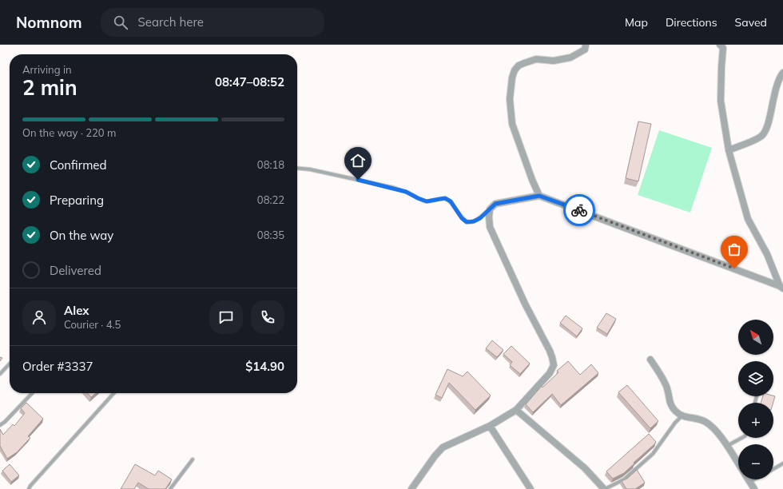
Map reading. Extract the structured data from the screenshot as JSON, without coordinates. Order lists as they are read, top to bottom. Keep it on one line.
{"north":"top left","page":{"header":"Nomnom","search":"Search here","nav":["Map","Directions","Saved"],"heading":["2 min","Arriving in","08:47–08:52"],"panel":["Alex","Courier · 4.5","Order #3337","$14.90"],"bar":"On the way · 220 m","list":[["Confirmed","08:18"],["Preparing","08:22"],["On the way","08:35"],"Delivered"],"map_buttons":["+","−"]}}
